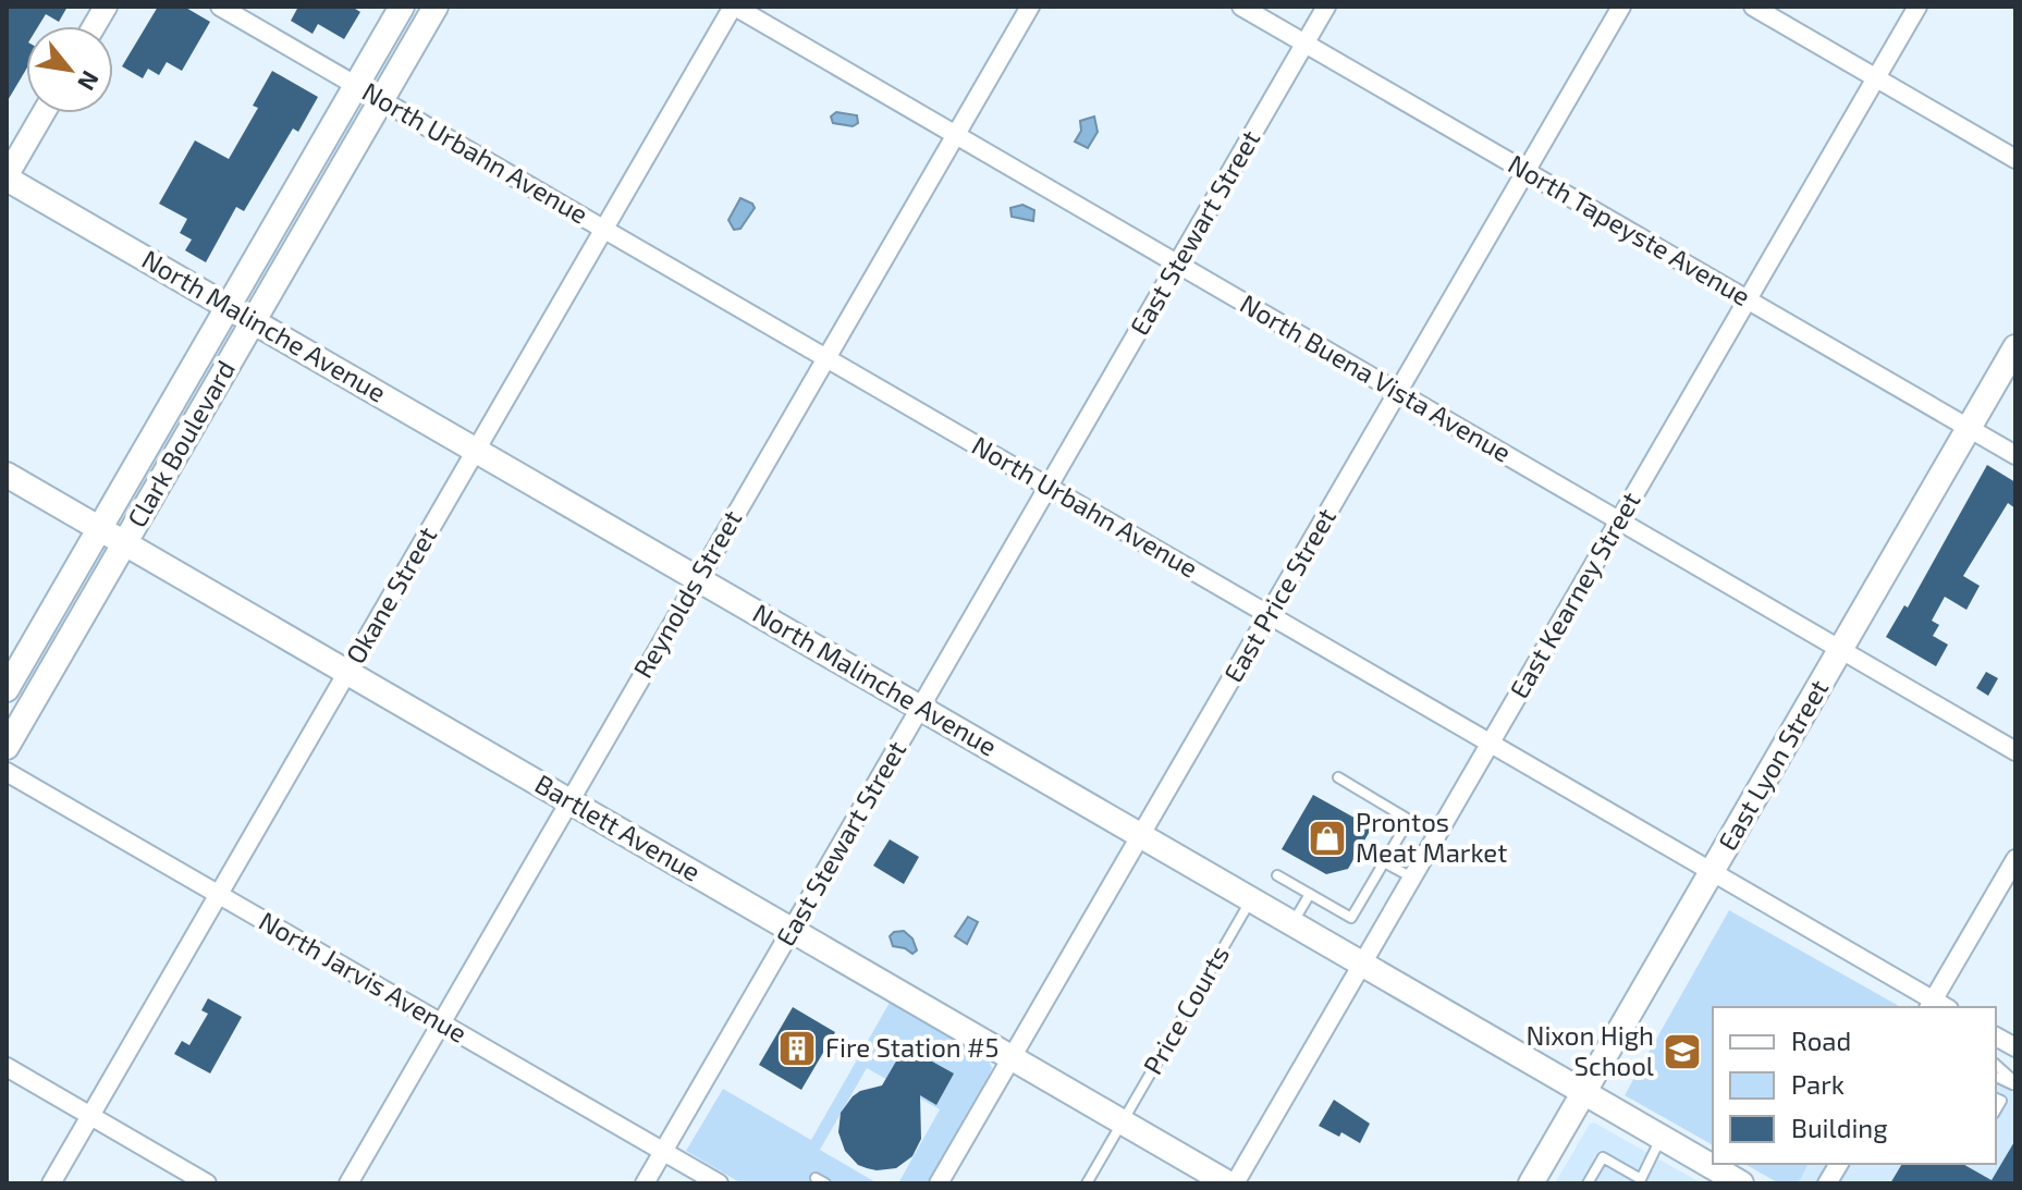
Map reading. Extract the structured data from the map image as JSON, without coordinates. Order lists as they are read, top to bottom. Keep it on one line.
{"streets":{"main road":["North Malinche Avenue","Clark Boulevard","East Lyon Street","Bartlett Avenue"],"street":["North Urbahn Avenue","North Tapeyste Avenue","East Stewart Street","North Buena Vista Avenue","Reynolds Street","Okane Street","East Price Street","East Kearney Street","North Jarvis Avenue"],"lane":["Price Courts"]},"crossings":[["North Urbahn Avenue","East Stewart Street"],["North Urbahn Avenue","Clark Boulevard"],["North Urbahn Avenue","Reynolds Street"],["North Urbahn Avenue","Okane Street"],["North Urbahn Avenue","East Price Street"],["North Urbahn Avenue","East Kearney Street"],["North Urbahn Avenue","East Lyon Street"],["North Tapeyste Avenue","East Stewart Street"],["North Tapeyste Avenue","East Price Street"],["North Tapeyste Avenue","East Kearney Street"],["North Tapeyste Avenue","East Lyon Street"],["East Stewart Street","North Malinche Avenue"],["East Stewart Street","North Buena Vista Avenue"],["East Stewart Street","Bartlett Avenue"],["East Stewart Street","North Jarvis Avenue"],["North Malinche Avenue","Clark Boulevard"],["North Malinche Avenue","Reynolds Street"],["North Malinche Avenue","Okane Street"],["North Malinche Avenue","East Price Street"],["North Malinche Avenue","East Kearney Street"],["North Malinche Avenue","East Lyon Street"],["North Malinche Avenue","Price Courts"],["North Buena Vista Avenue","Reynolds Street"],["North Buena Vista Avenue","Okane Street"],["North Buena Vista Avenue","East Price Street"],["North Buena Vista Avenue","East Kearney Street"],["North Buena Vista Avenue","East Lyon Street"],["Clark Boulevard","Bartlett Avenue"],["Reynolds Street","Bartlett Avenue"],["Reynolds Street","North Jarvis Avenue"],["Okane Street","Bartlett Avenue"],["Okane Street","North Jarvis Avenue"],["East Price Street","Bartlett Avenue"],["East Kearney Street","Bartlett Avenue"],["Bartlett Avenue","Price Courts"]],"places":{"shop":["Prontos Meat Market"],"building":["Fire Station #5"],"school or university":["Nixon High School"]},"legend":["Road","Park","Building"],"north":"bottom right"}
